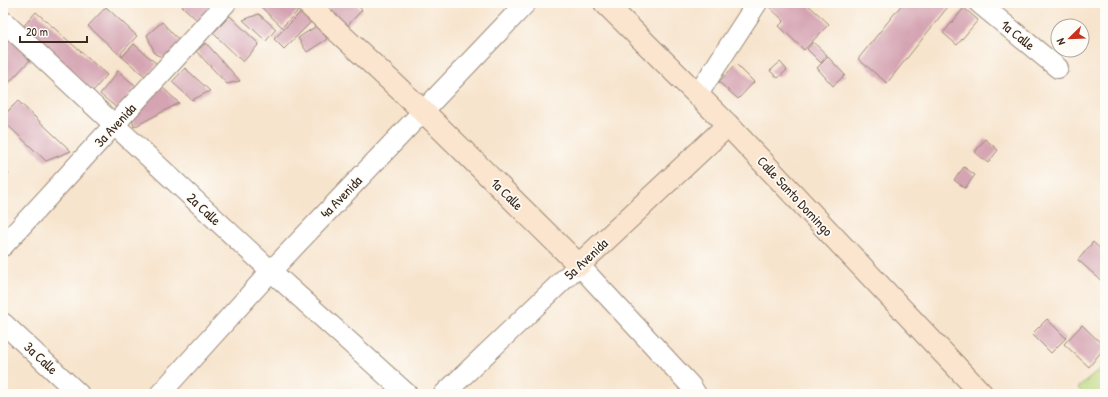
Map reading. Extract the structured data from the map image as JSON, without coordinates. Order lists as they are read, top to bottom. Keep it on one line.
{"streets":{"main road":["1a Calle","Calle Santo Domingo","5a Avenida"],"street":["3a Avenida","4a Avenida","2a Calle","3a Calle"]},"crossings":[["1a Calle","4a Avenida"],["1a Calle","5a Avenida"],["3a Avenida","2a Calle"],["Calle Santo Domingo","5a Avenida"],["4a Avenida","2a Calle"]],"scale_bar":"20 m","north":"bottom left"}
